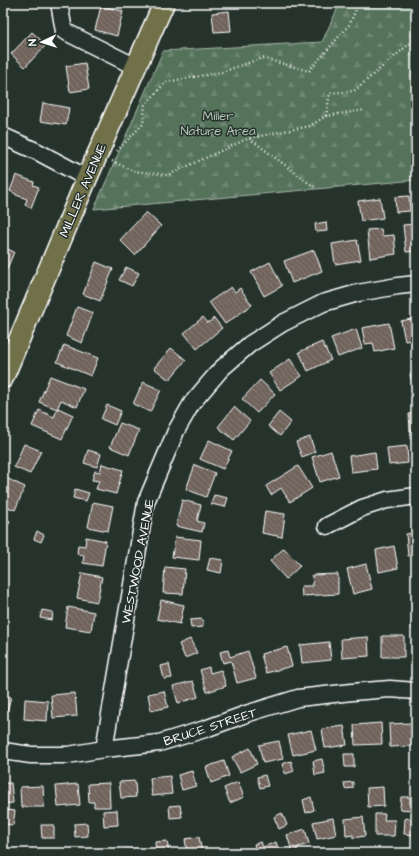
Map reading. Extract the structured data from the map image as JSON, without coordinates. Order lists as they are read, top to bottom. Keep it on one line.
{"streets":{"main road":["MILLER AVENUE"],"street":["WESTWOOD AVENUE","BRUCE STREET"]},"crossings":[["WESTWOOD AVENUE","BRUCE STREET"]],"parks":["Miller Nature Area"],"north":"left"}
